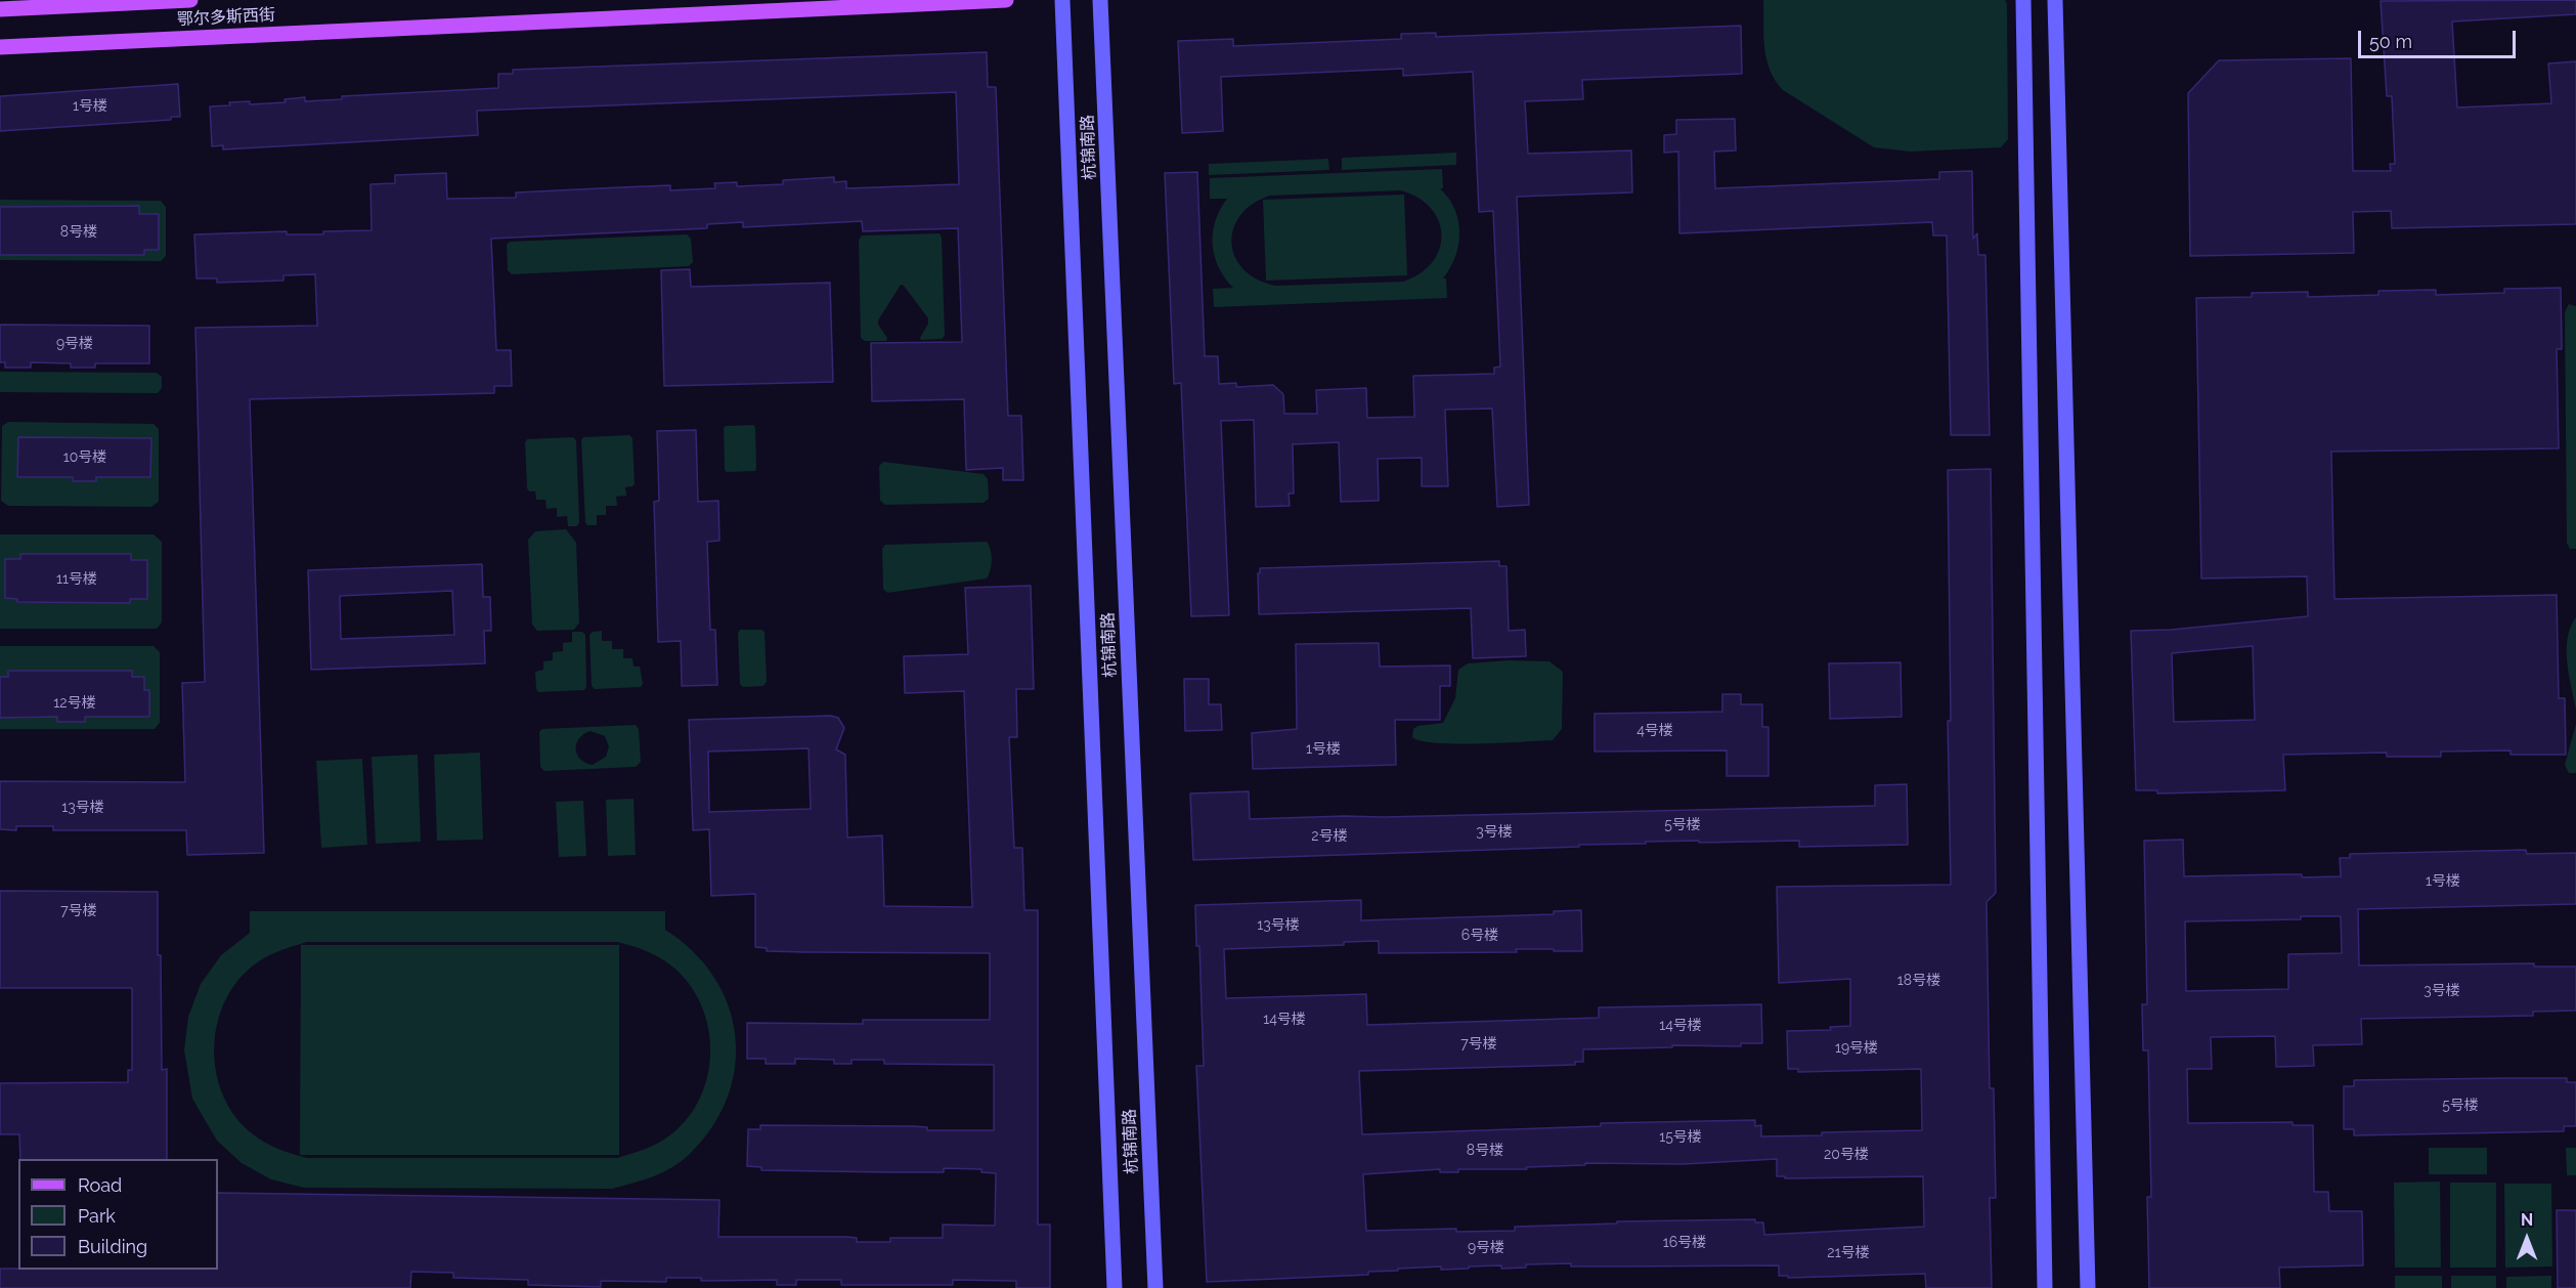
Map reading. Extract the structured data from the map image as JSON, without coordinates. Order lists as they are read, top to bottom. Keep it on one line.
{"streets":{"main road":["鄂尔多斯西街","杭锦南路"]},"house_numbers":["1号楼","8号楼","9号楼","10号楼","11号楼","12号楼","4号楼","1号楼","13号楼","5号楼","3号楼","2号楼","1号楼","7号楼","13号楼","6号楼","18号楼","3号楼","14号楼","14号楼","7号楼","19号楼","5号楼","15号楼","8号楼","20号楼","16号楼","9号楼","21号楼"],"legend":["Road","Park","Building"],"scale_bar":"50 m","north":"top"}
